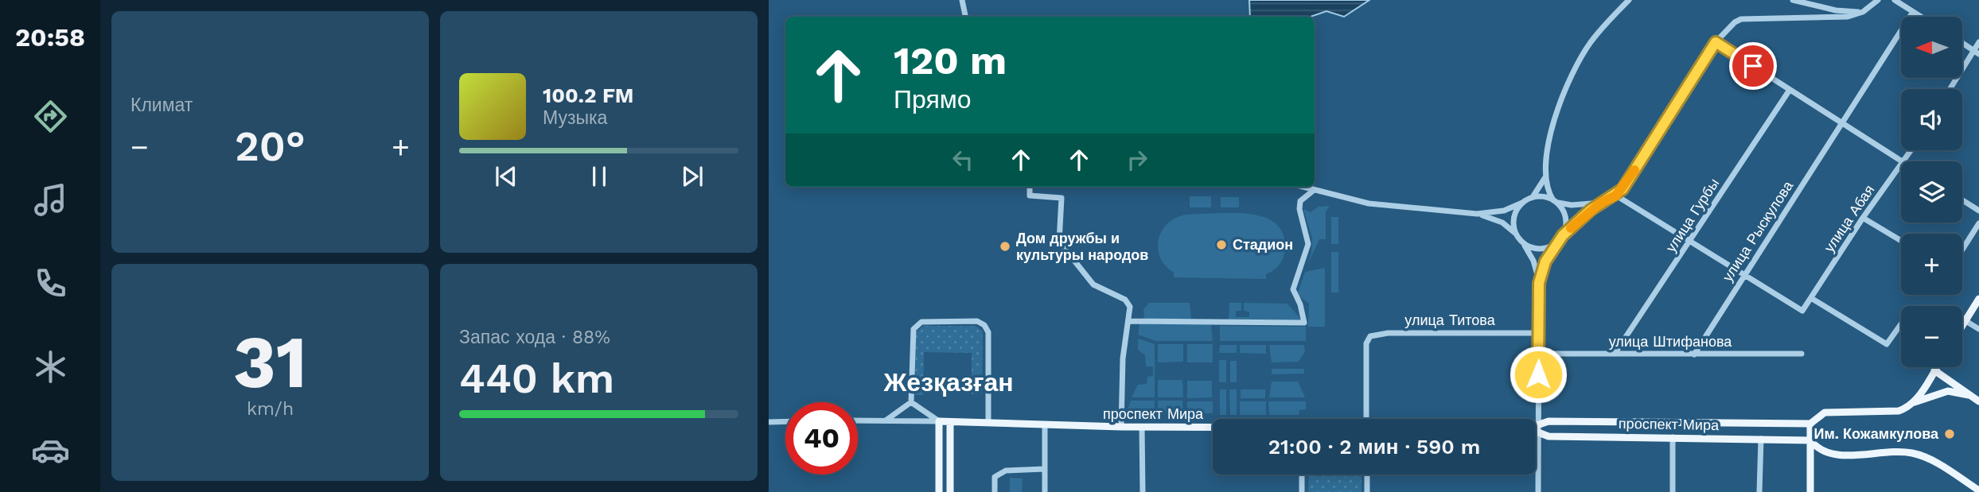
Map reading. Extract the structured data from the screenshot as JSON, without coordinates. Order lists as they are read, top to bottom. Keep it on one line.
{"streets":{"main road":["проспект Мира"],"street":["улица Гурбы","улица Абая","улица Рыскулова","улица Титова","улица Штифанова"]},"crossings":[["улица Гурбы","улица Штифанова"],["улица Абая","улица Рыскулова"],["улица Рыскулова","улица Штифанова"]],"districts":["Жезқазған"],"places":["Стадион","Дом дружбы и культуры народов","Им. Кожамкулова"],"north":"left","page":{"tabs":"20:58","tile":["Климат",["31","km/h"],["Запас хода · 88%","440 km"]],"map_buttons":["+","−"],"turn":["120 m","Прямо"],"song":["100.2 FM","Музыка"],"heat":["−","20°","+"],"limit":"40","trip":"21:00 · 2 мин · 590 m"}}
